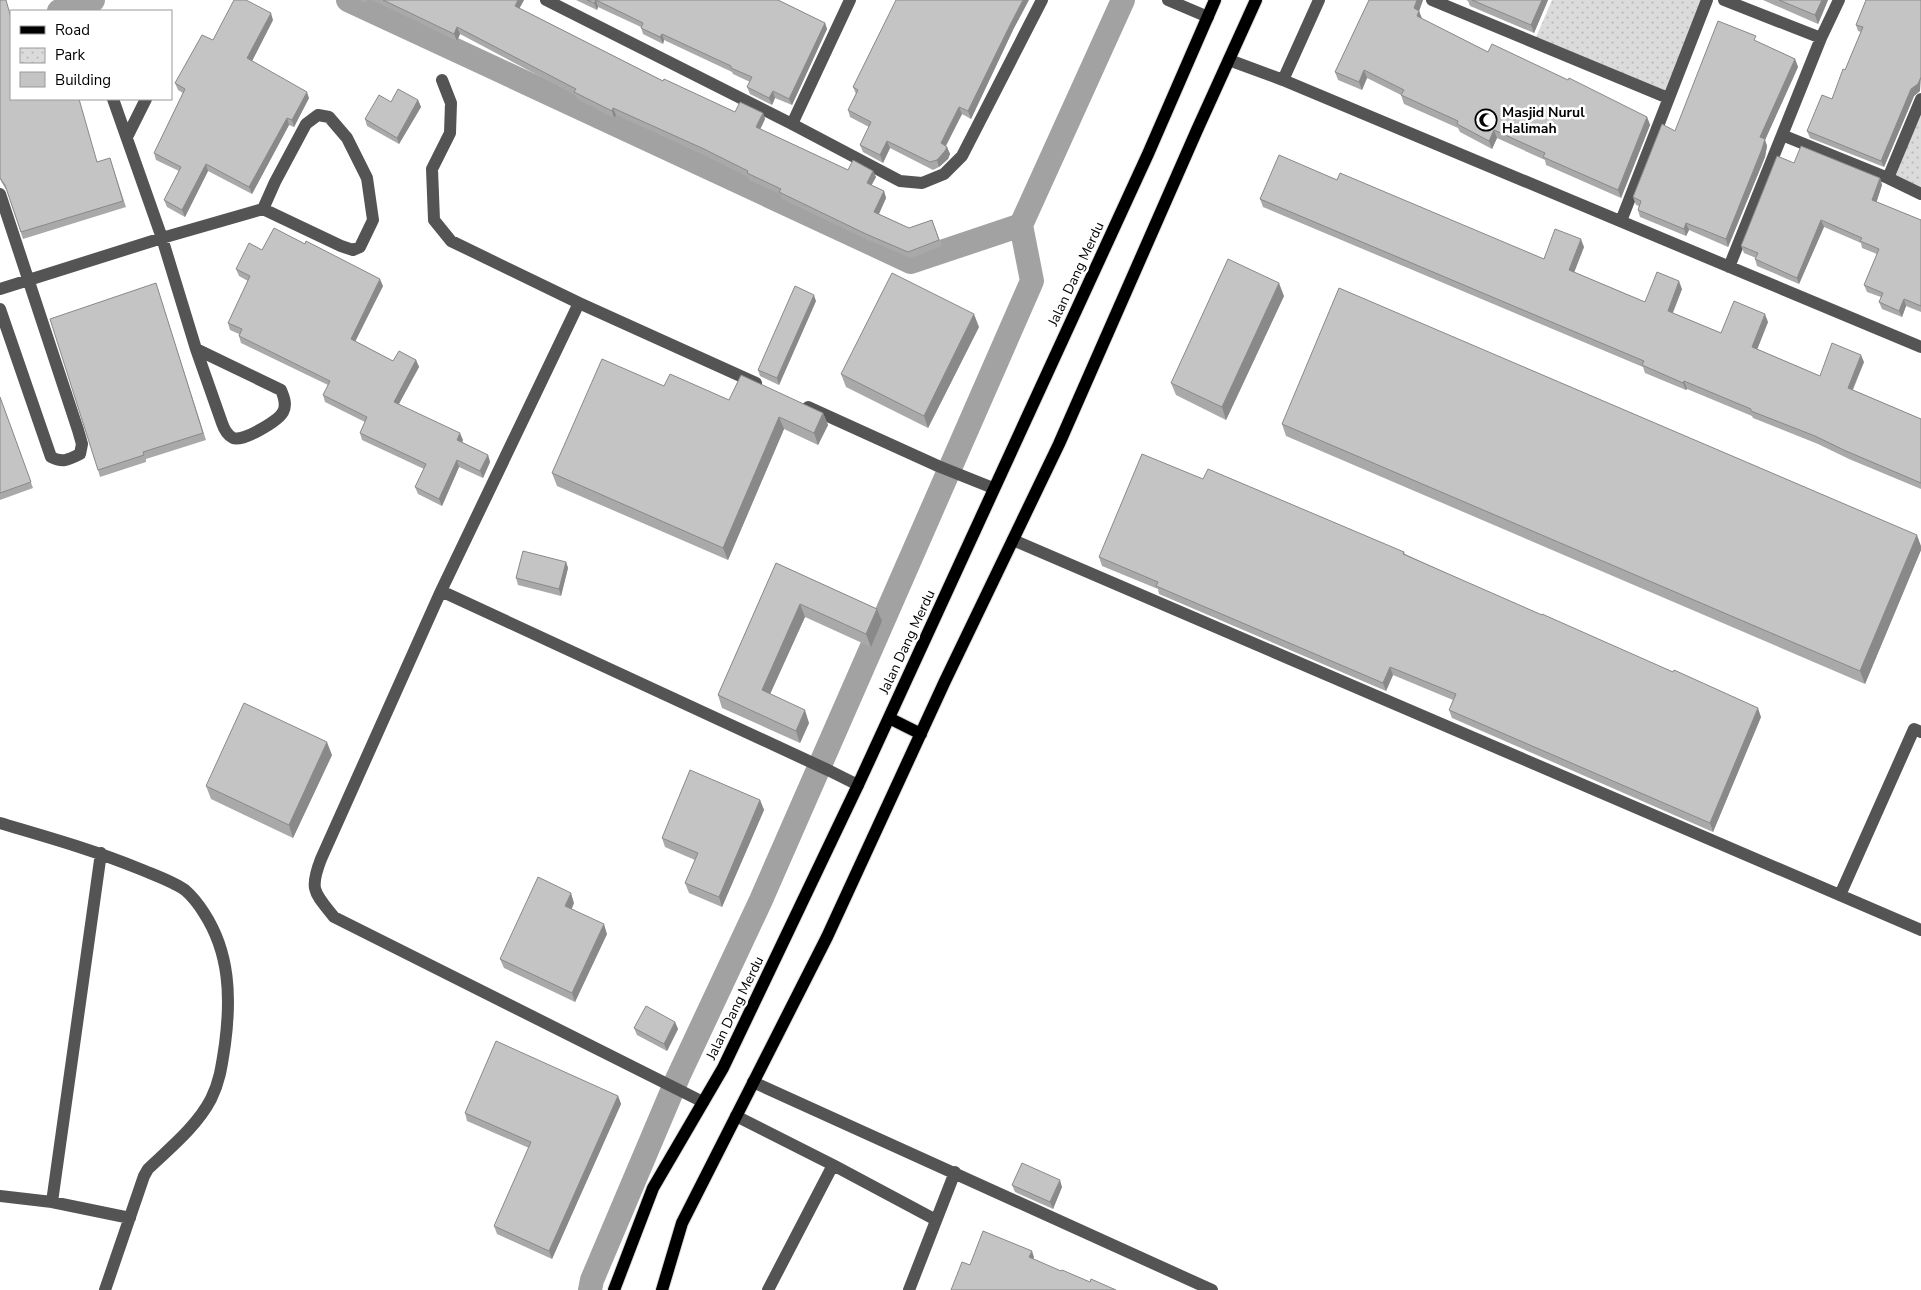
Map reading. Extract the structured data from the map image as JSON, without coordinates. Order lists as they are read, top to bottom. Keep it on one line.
{"streets":{"main road":["Jalan Dang Merdu"]},"places":{"mosque":["Masjid Nurul Halimah"]},"legend":["Road","Park","Building"]}
